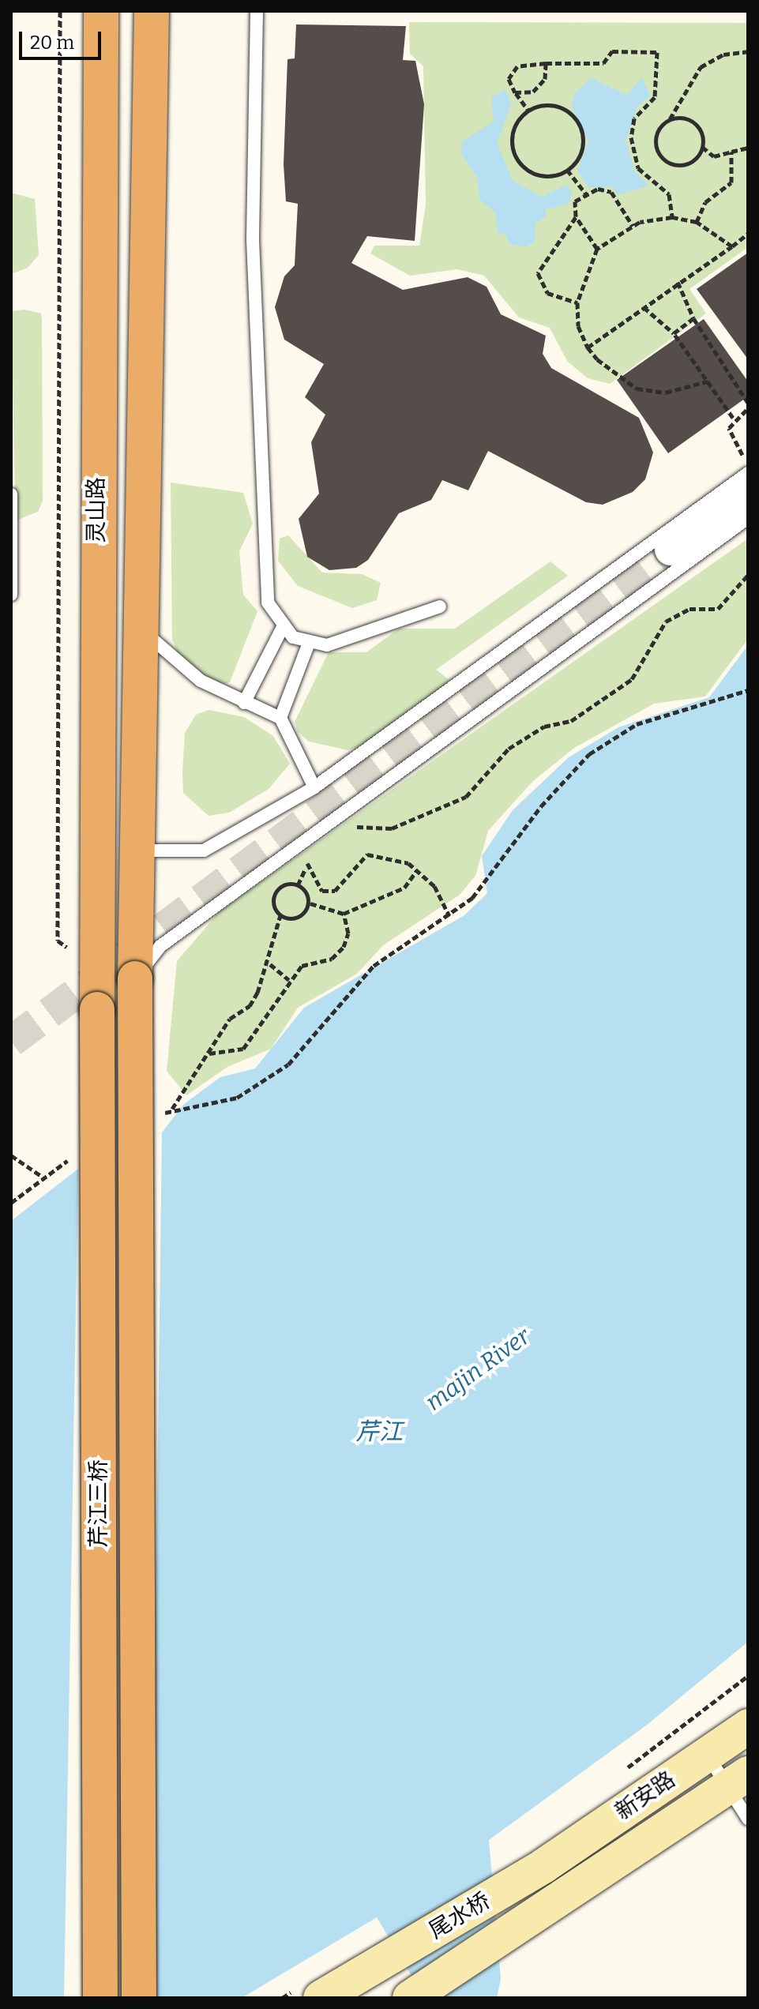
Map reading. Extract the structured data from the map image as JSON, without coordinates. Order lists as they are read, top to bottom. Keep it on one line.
{"streets":{"highway":["灵山路","芹江三桥"],"main road":["新安路","尾水桥"]},"crossings":[["灵山路","芹江三桥"],["新安路","尾水桥"]],"water":["majin River","芹江"],"scale_bar":"20 m"}
